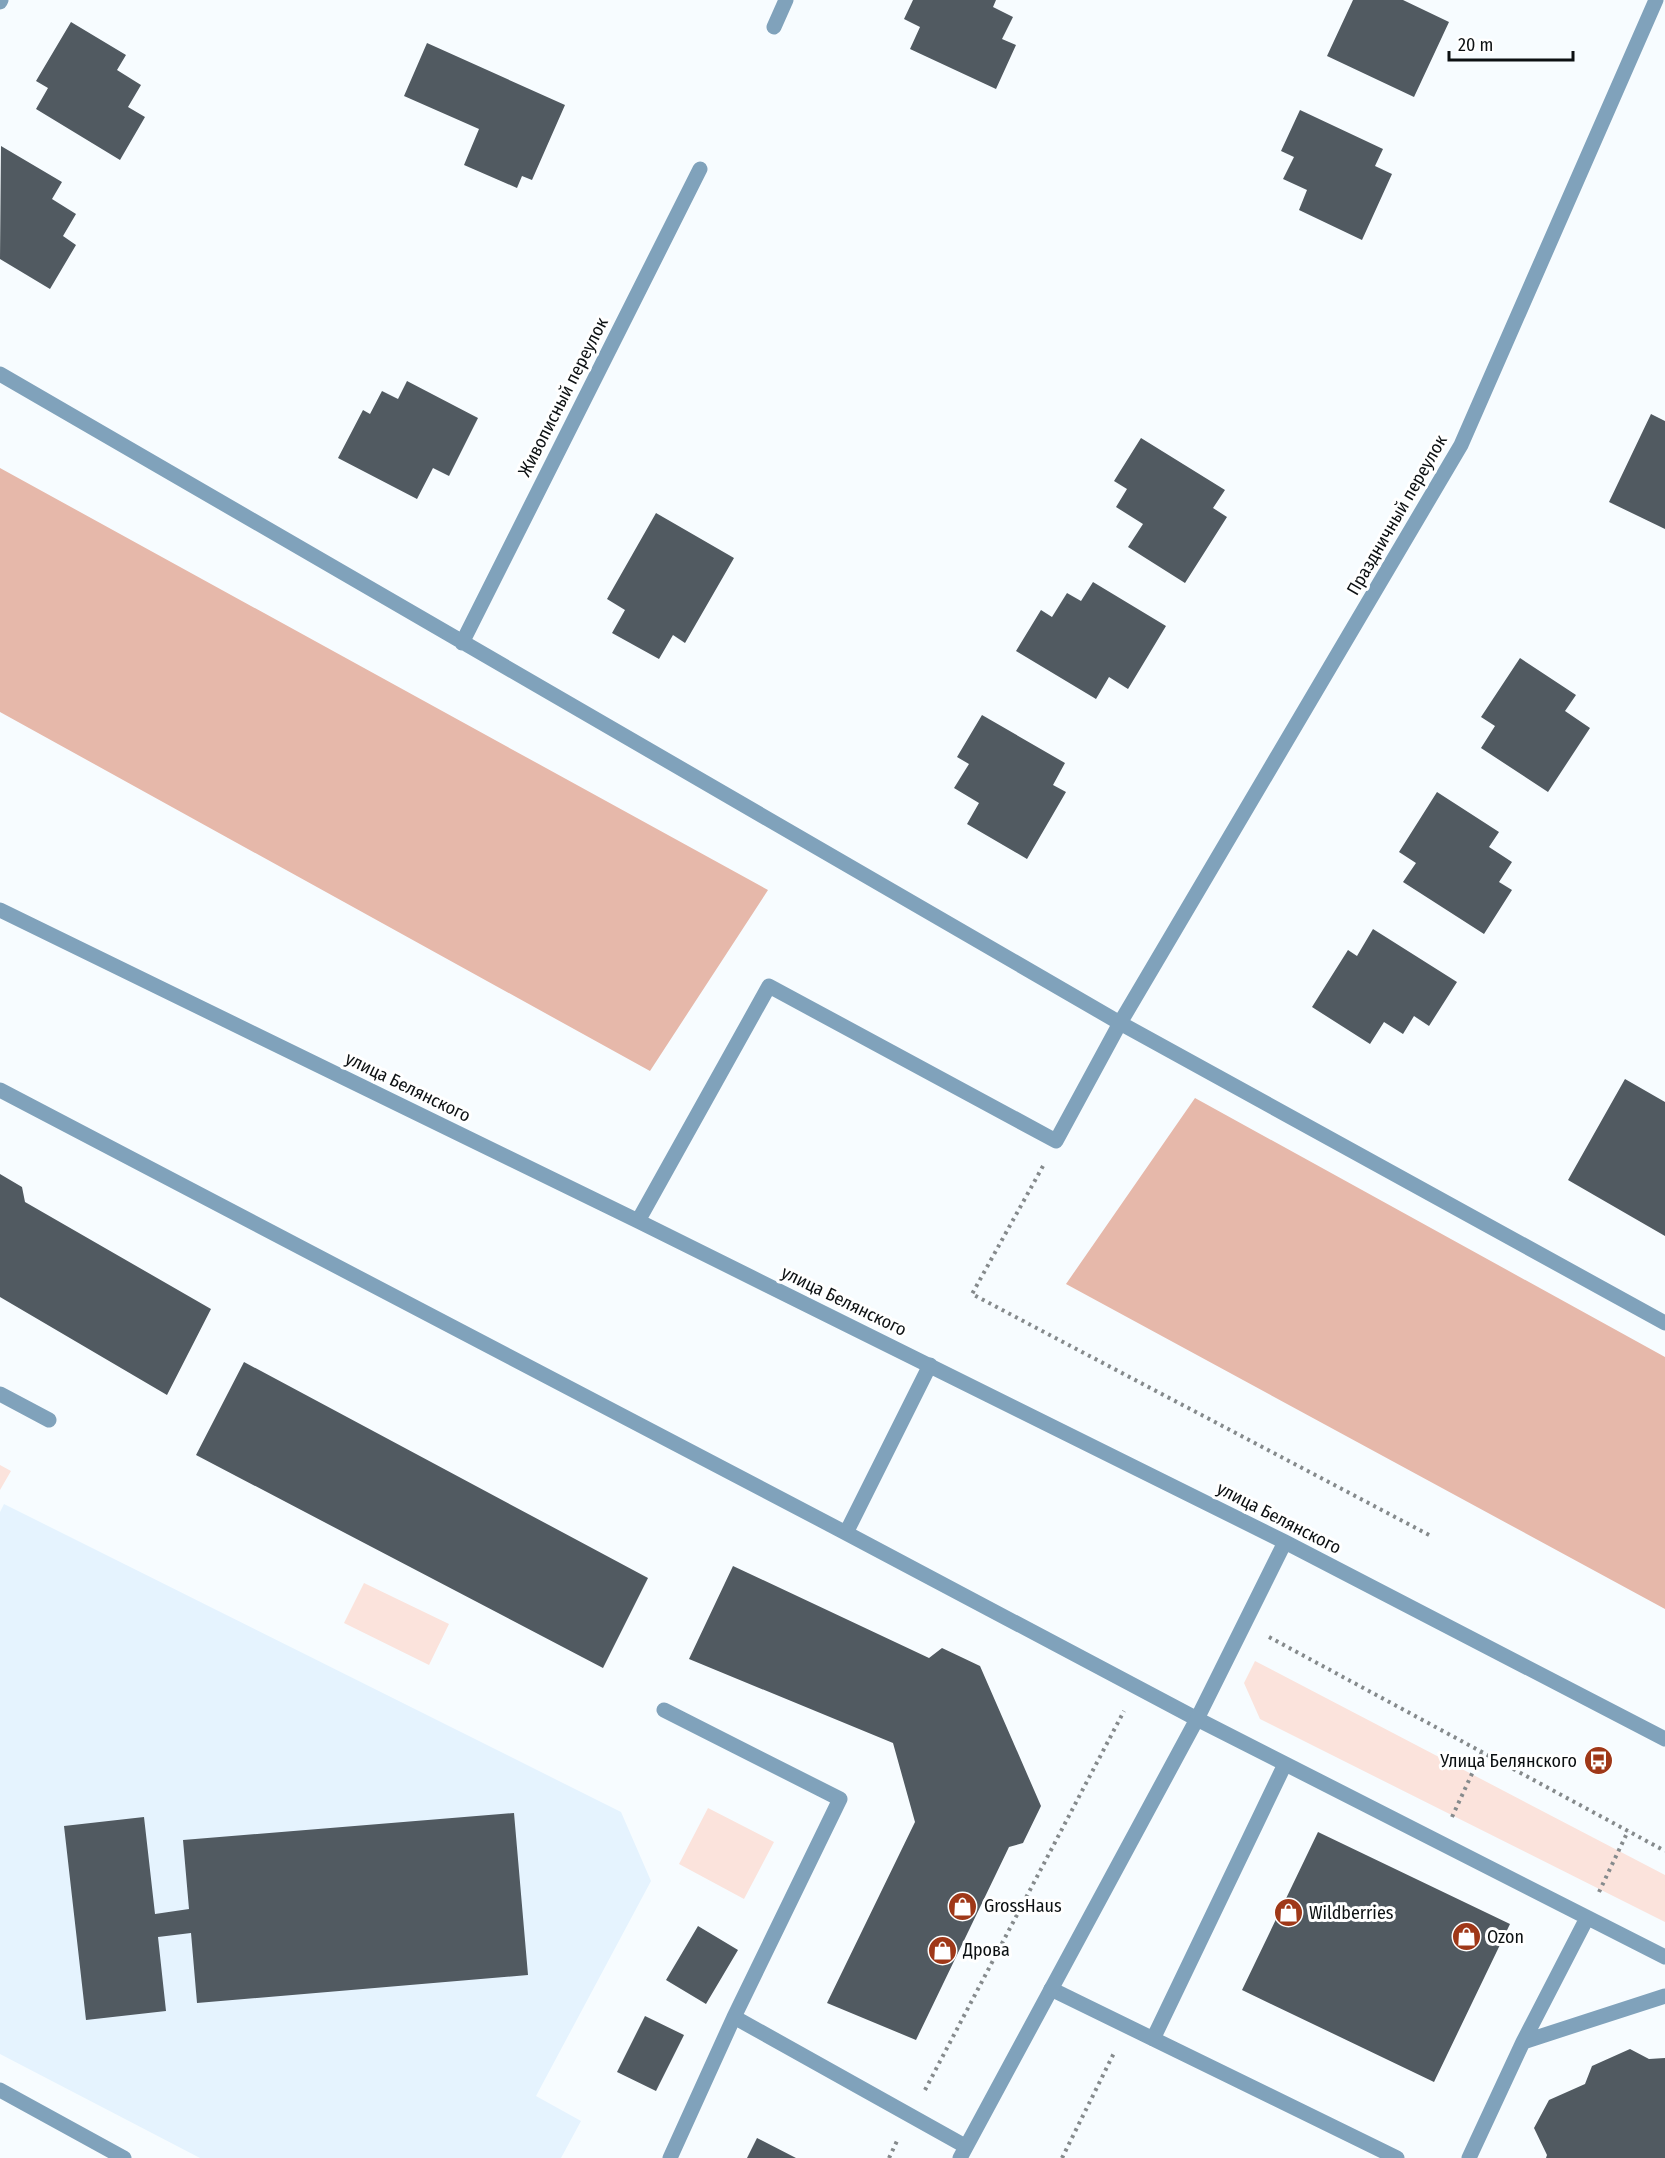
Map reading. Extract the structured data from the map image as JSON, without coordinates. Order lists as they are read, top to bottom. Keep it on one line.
{"streets":{"street":["Живописный переулок","Праздничный переулок","улица Белянского"]},"places":{"bus stop":["Улица Белянского"],"shop":["GrossHaus","Wildberries","Ozon","Дрова"]},"scale_bar":"20 m"}
